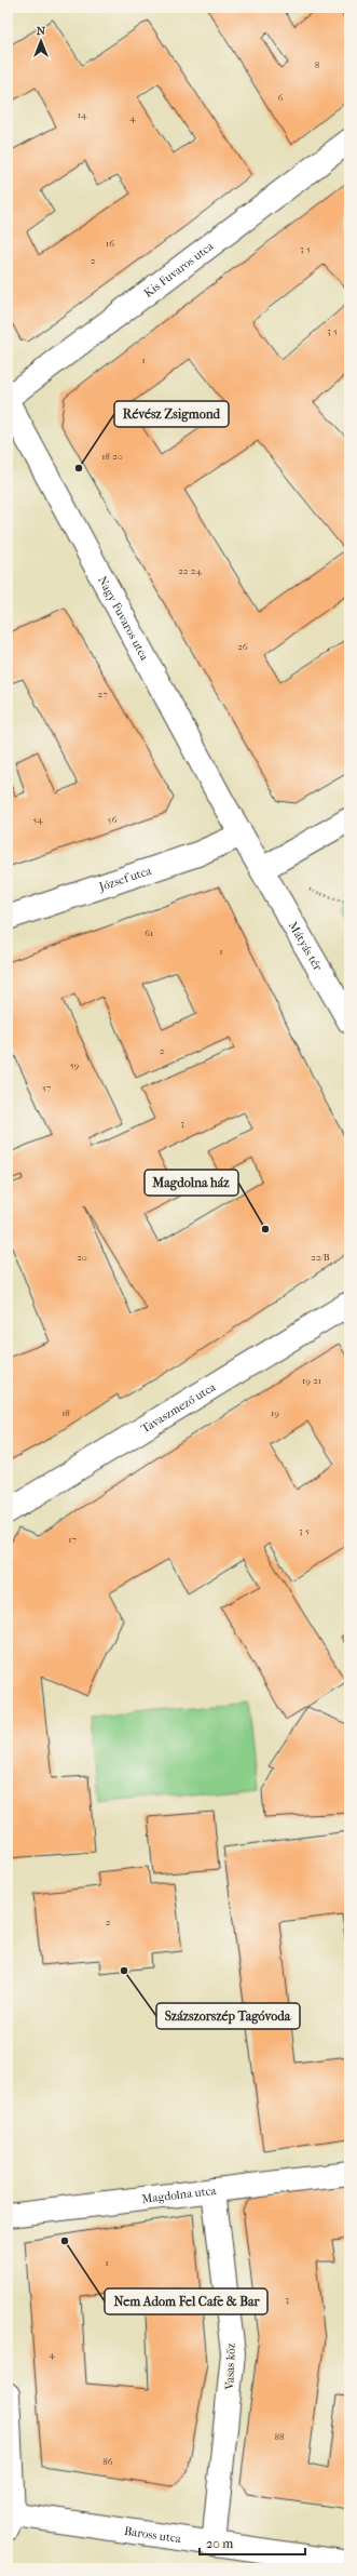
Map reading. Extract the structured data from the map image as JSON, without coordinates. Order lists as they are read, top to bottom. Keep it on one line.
{"streets":{"street":["Kis Fuvaros utca","Nagy Fuvaros utca","József utca","Mátyás tér","Tavaszmező utca","Magdolna utca","Vasas köz","Baross utca"]},"crossings":[["Nagy Fuvaros utca","József utca"],["Nagy Fuvaros utca","Mátyás tér"],["József utca","Mátyás tér"],["Magdolna utca","Vasas köz"],["Vasas köz","Baross utca"]],"places":["Révész Zsigmond","Magdolna ház","Százszorszép Tagóvoda","Nem Adom Fel Cafe & Bar"],"house_numbers":["8","6","14","4","16","3-5","2","3-5","1","18-20","22-24","26","27","54","56","61","1","2","59","57","3","20","22/B","19-21","18","19","3-5","17","2","1","3","4","88","86"],"scale_bar":"20 m","north":"top"}
